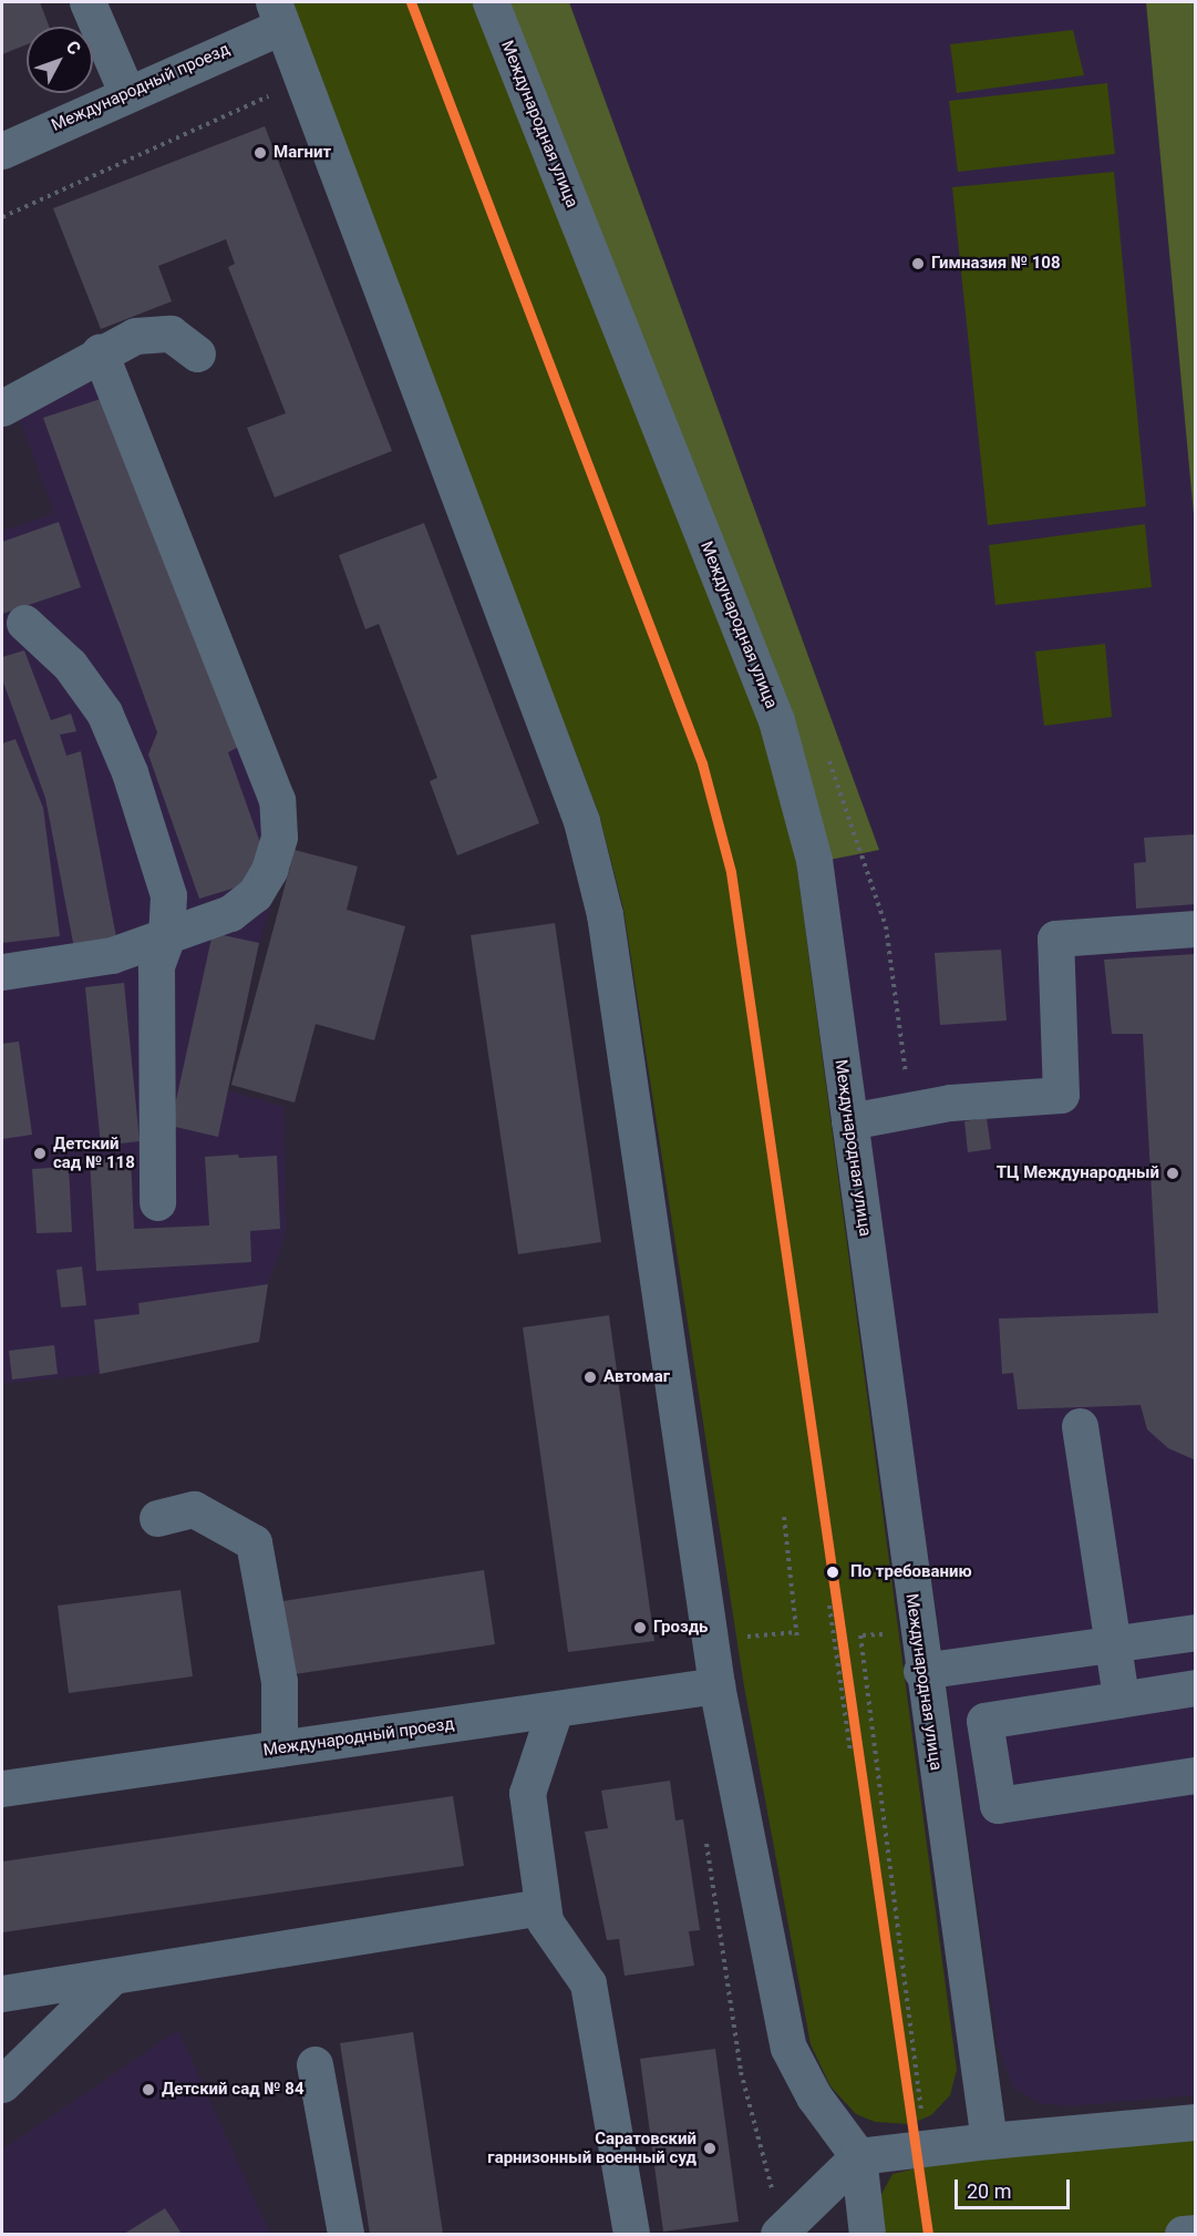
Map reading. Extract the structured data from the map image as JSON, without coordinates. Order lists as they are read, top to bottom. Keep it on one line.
{"streets":{"street":["Международный проезд","Международная улица"]},"places":["Магнит","Гимназия № 108","Детский сад № 118","ТЦ Международный","Автомаг","По требованию","Гроздь","Детский сад № 84","Саратовский гарнизонный военный суд"],"scale_bar":"20 m","north":"top right"}
